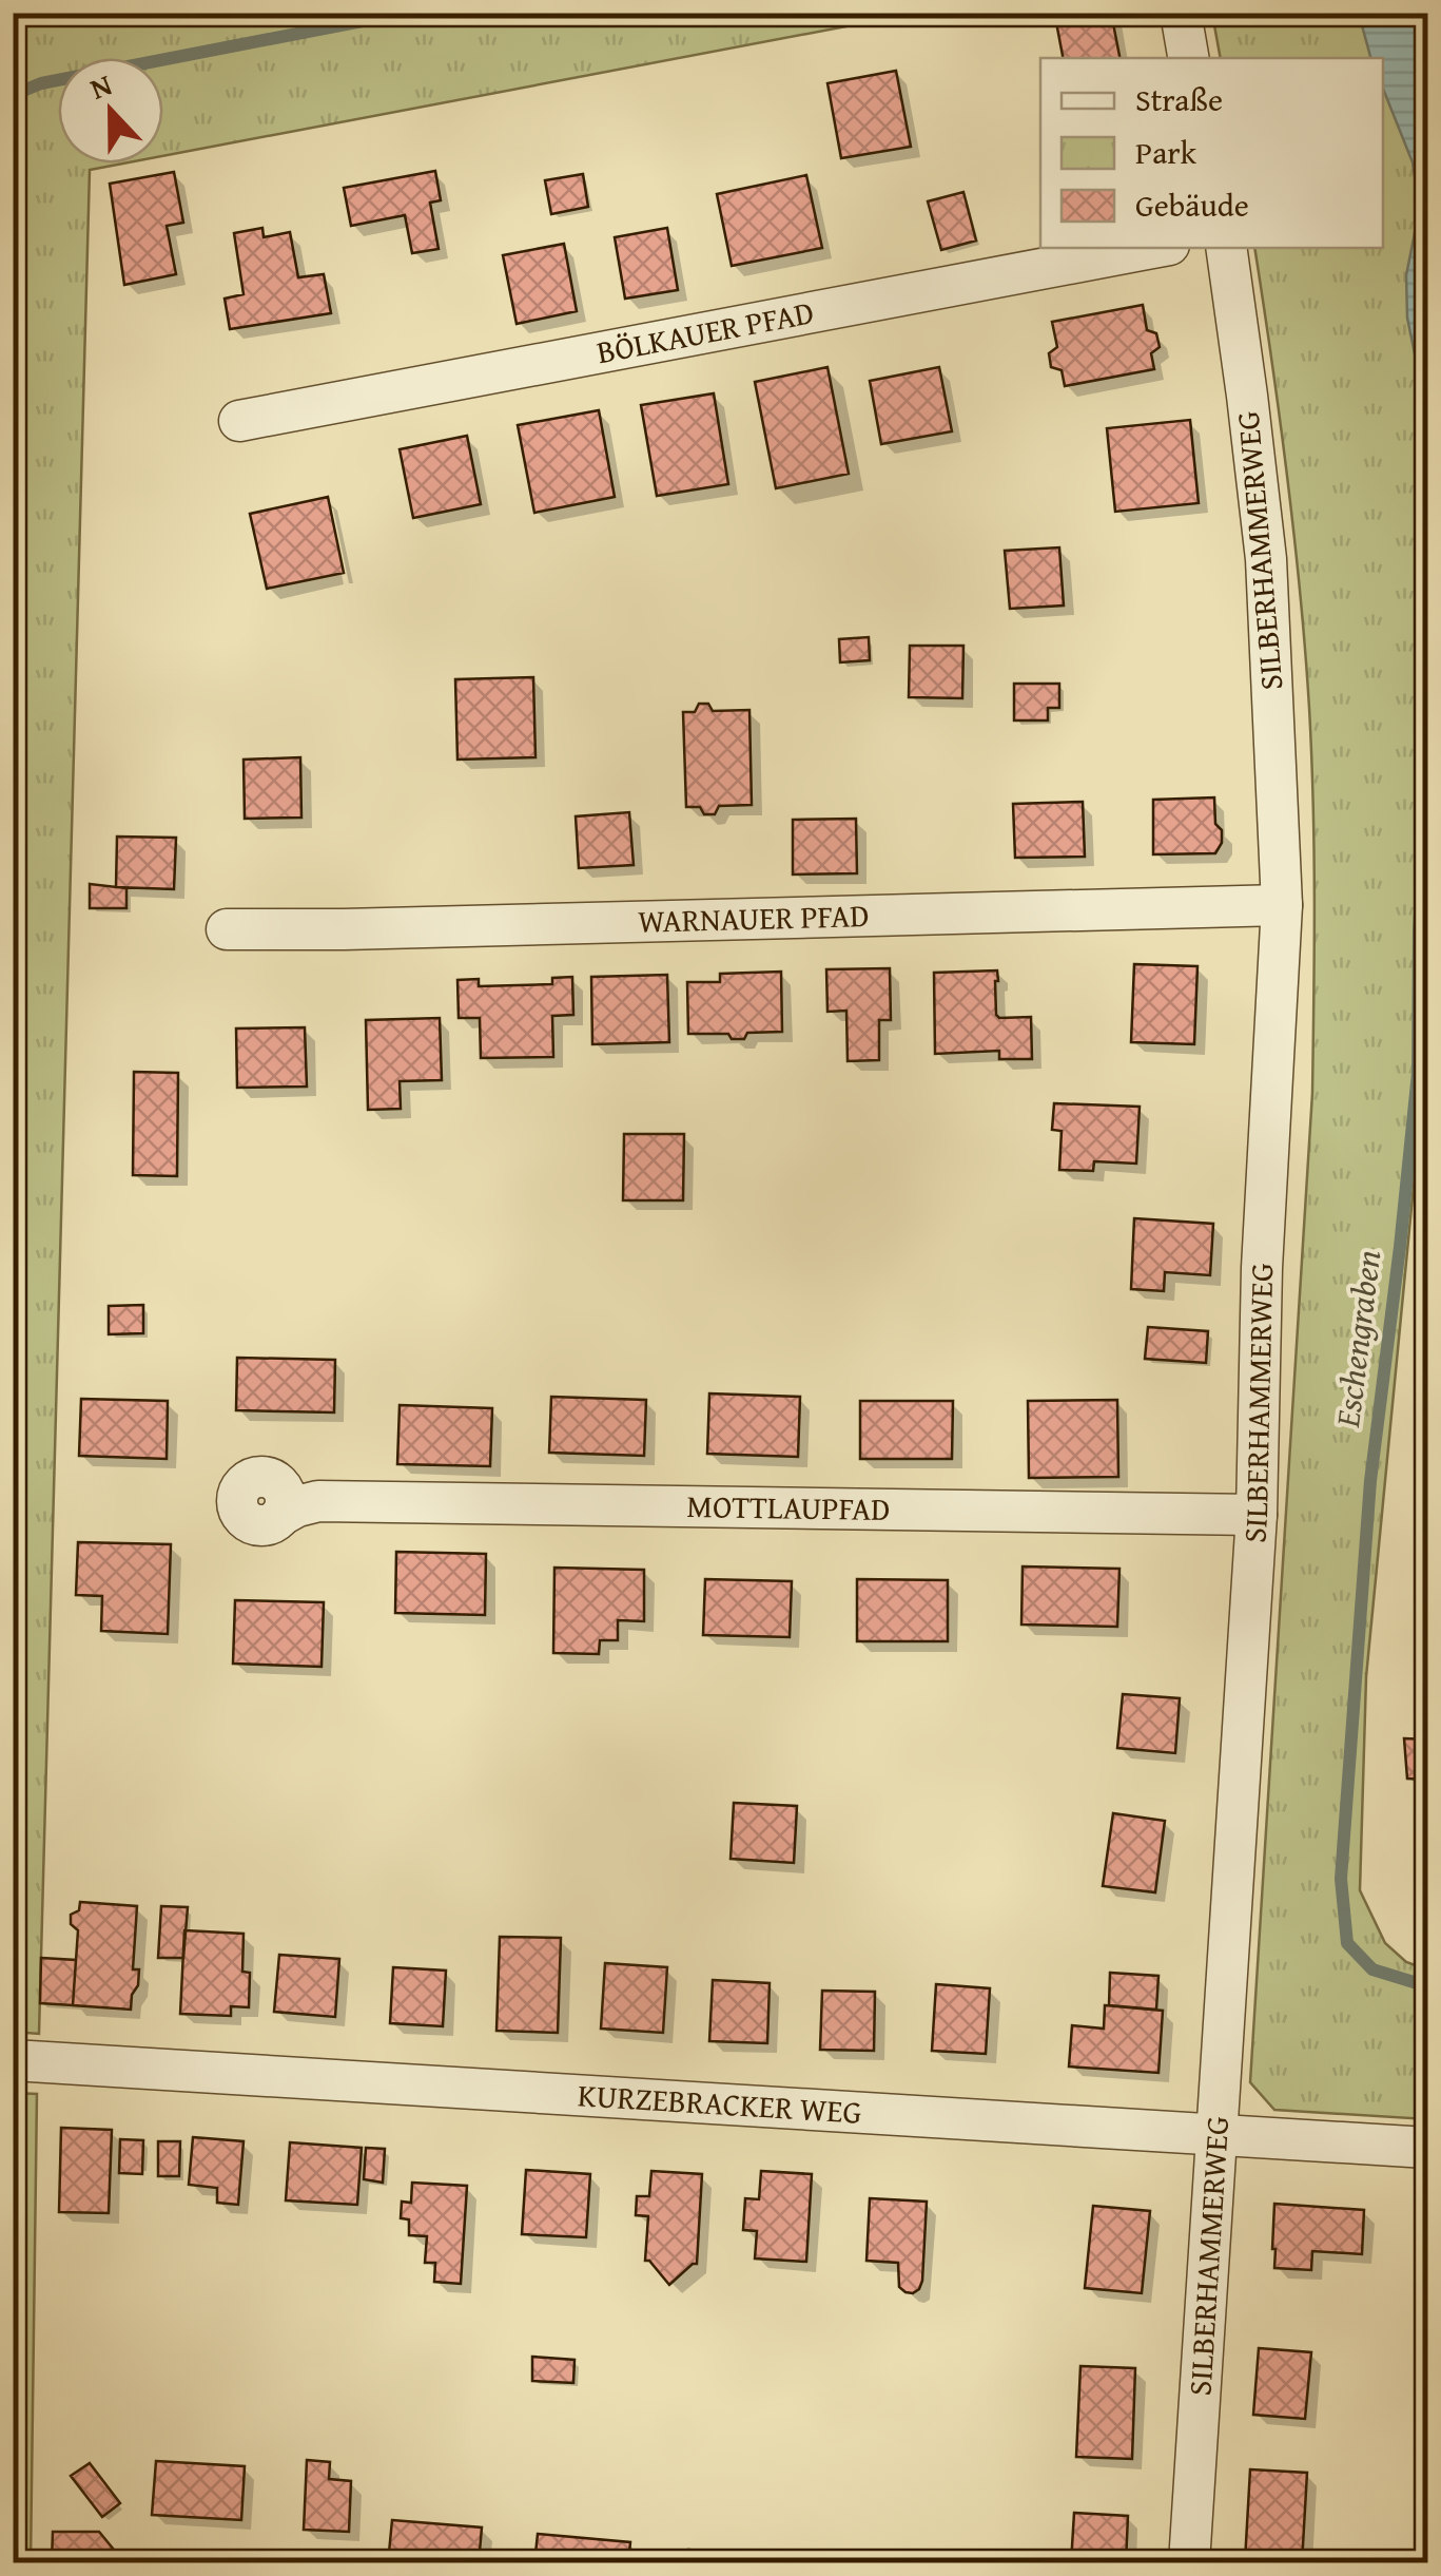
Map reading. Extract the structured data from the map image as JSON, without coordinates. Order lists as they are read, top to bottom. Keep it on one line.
{"streets":{"street":["BÖLKAUER PFAD","SILBERHAMMERWEG","WARNAUER PFAD","MOTTLAUPFAD","KURZEBRACKER WEG"]},"crossings":[["SILBERHAMMERWEG","WARNAUER PFAD"],["SILBERHAMMERWEG","MOTTLAUPFAD"],["SILBERHAMMERWEG","KURZEBRACKER WEG"]],"water":["Eschengraben"],"legend":["Straße","Park","Gebäude"],"north":"top"}
